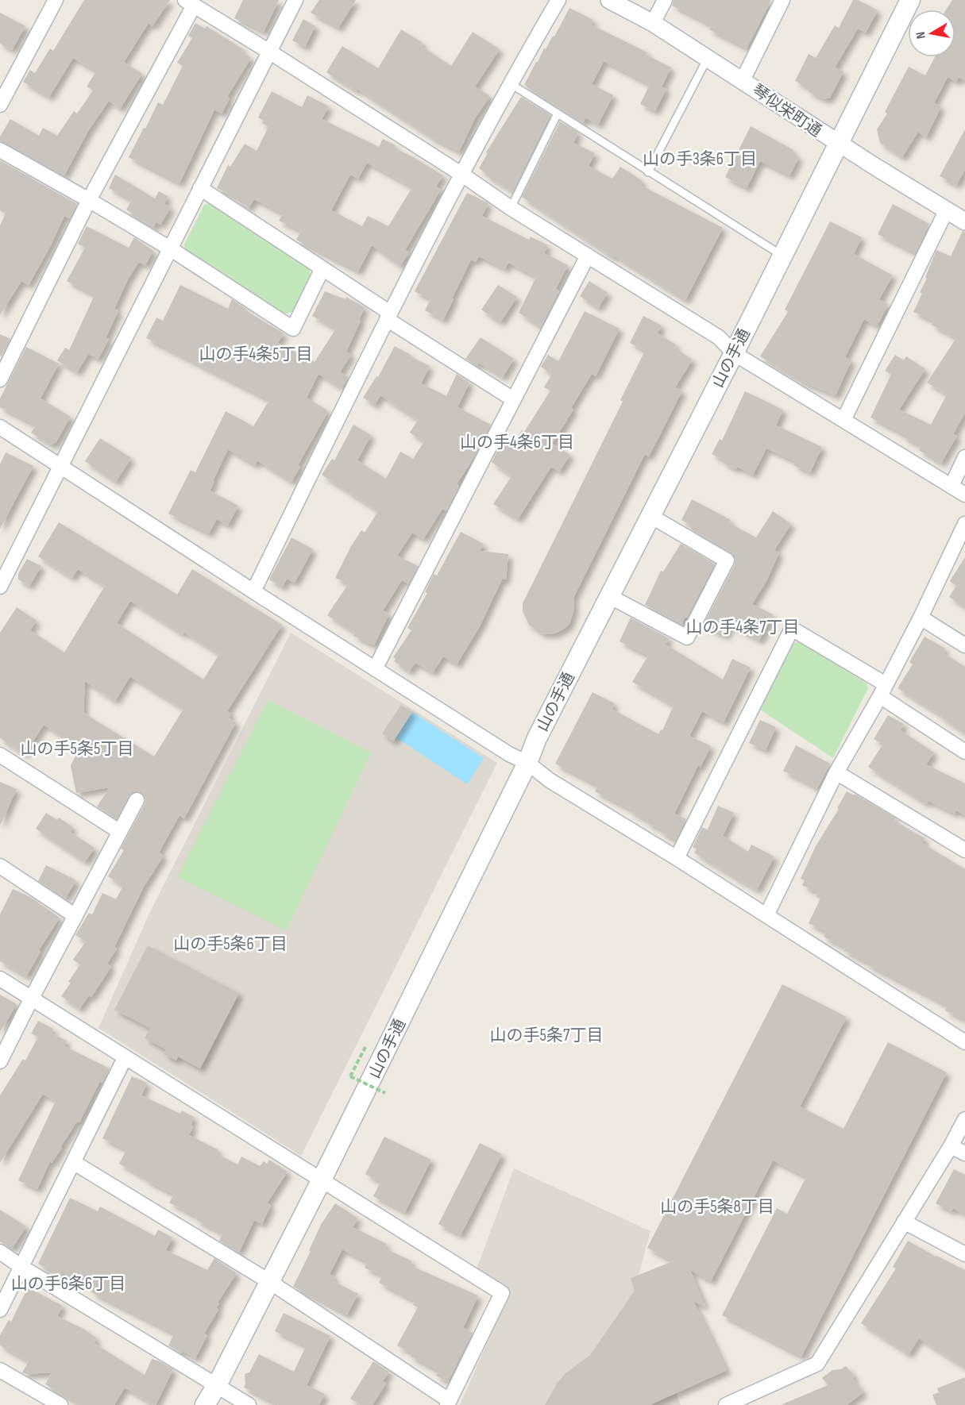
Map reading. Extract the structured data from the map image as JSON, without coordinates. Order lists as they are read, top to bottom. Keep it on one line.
{"streets":{"main road":["山の手通"],"street":["琴似栄町通"]},"crossings":[["琴似栄町通","山の手通"]],"districts":["山の手3条6丁目","山の手4条5丁目","山の手4条6丁目","山の手4条7丁目","山の手5条5丁目","山の手5条6丁目","山の手5条7丁目","山の手5条8丁目","山の手6条6丁目"],"north":"left"}
